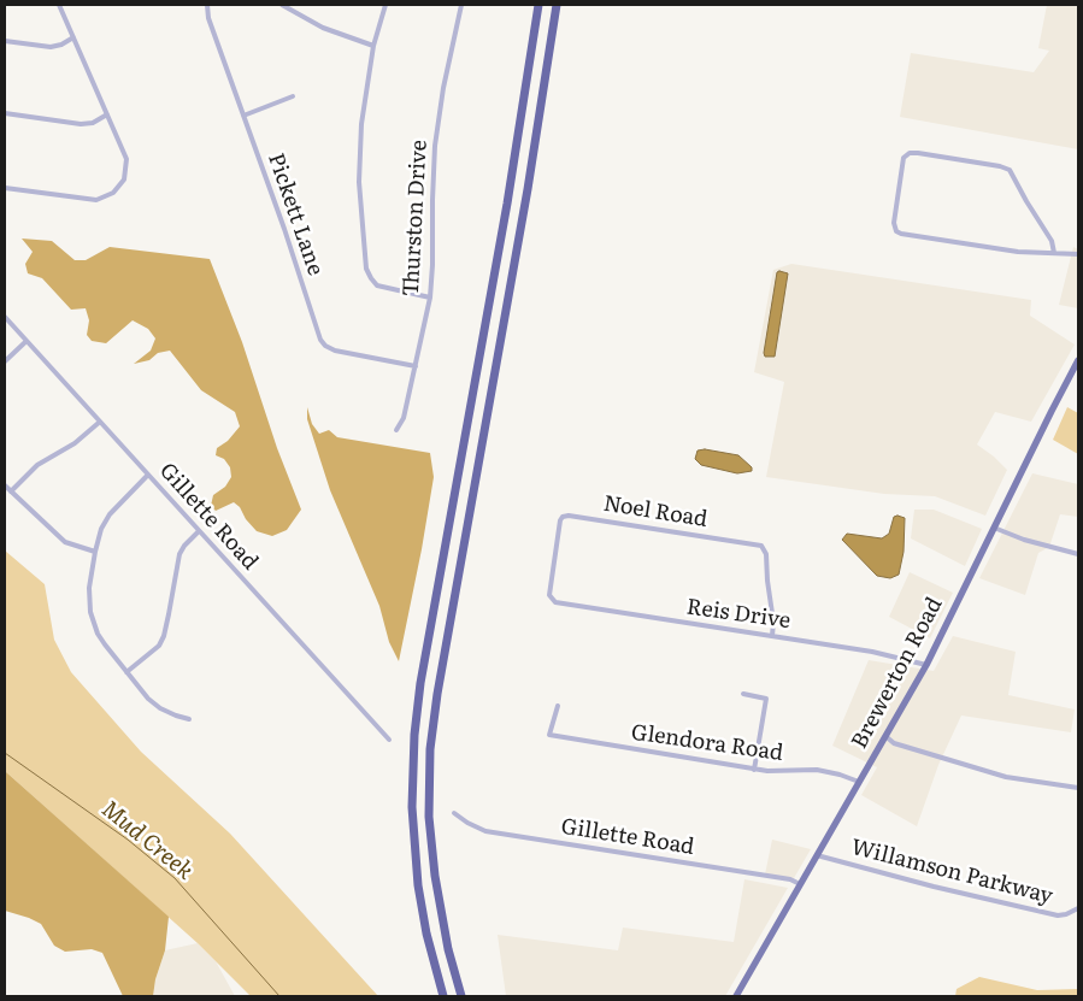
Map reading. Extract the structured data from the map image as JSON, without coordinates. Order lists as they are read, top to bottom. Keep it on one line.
{"streets":{"main road":["Brewerton Road"],"street":["Pickett Lane","Thurston Drive","Noel Road","Gillette Road","Reis Drive","Glendora Road","Willamson Parkway"]},"crossings":[["Pickett Lane","Thurston Drive"],["Noel Road","Reis Drive"],["Gillette Road","Brewerton Road"],["Reis Drive","Brewerton Road"],["Brewerton Road","Glendora Road"],["Brewerton Road","Willamson Parkway"]],"water":["Mud Creek"]}
